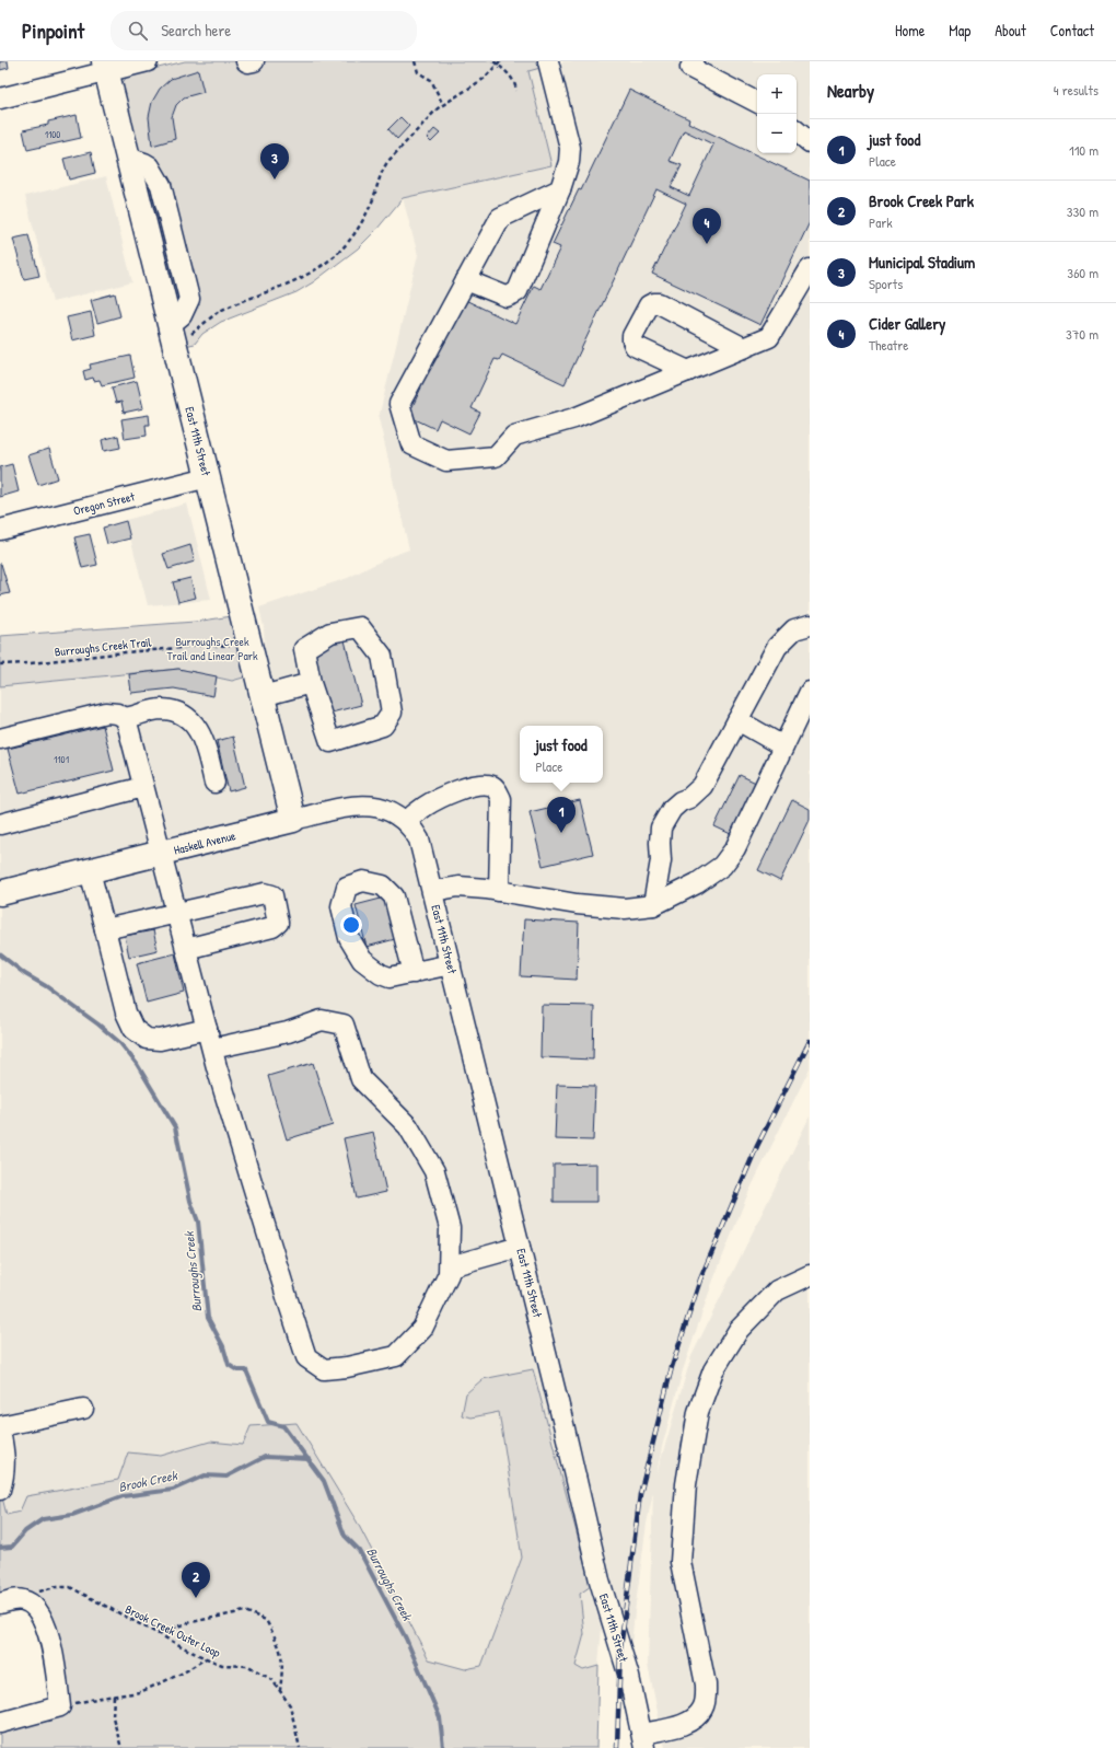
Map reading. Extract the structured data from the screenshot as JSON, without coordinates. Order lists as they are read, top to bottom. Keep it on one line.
{"streets":{"main road":["East 11th Street","Haskell Avenue"],"street":["Oregon Street"],"path":["Burroughs Creek Trail","Brook Creek Outer Loop"]},"crossings":[["East 11th Street","Oregon Street"],["East 11th Street","Haskell Avenue"]],"water":["Burroughs Creek","Brook Creek"],"parks":["Burroughs Creek Trail and Linear Park"],"house_numbers":["1100","1101"],"page":{"header":"Pinpoint","search":"Search here","nav":["Home","Map","About","Contact"],"heading":["Nearby","4 results"],"map_buttons":["+","−"],"list":[{"mark":"1","name":"just food","note":"Place","value":"110 m"},{"mark":"2","name":"Brook Creek Park","note":"Park","value":"330 m"},{"mark":"3","name":"Municipal Stadium","note":"Sports","value":"360 m"},{"mark":"4","name":"Cider Gallery","note":"Theatre","value":"370 m"}],"pins":["3","4","1","2"],"popup":["just food","Place"]}}
